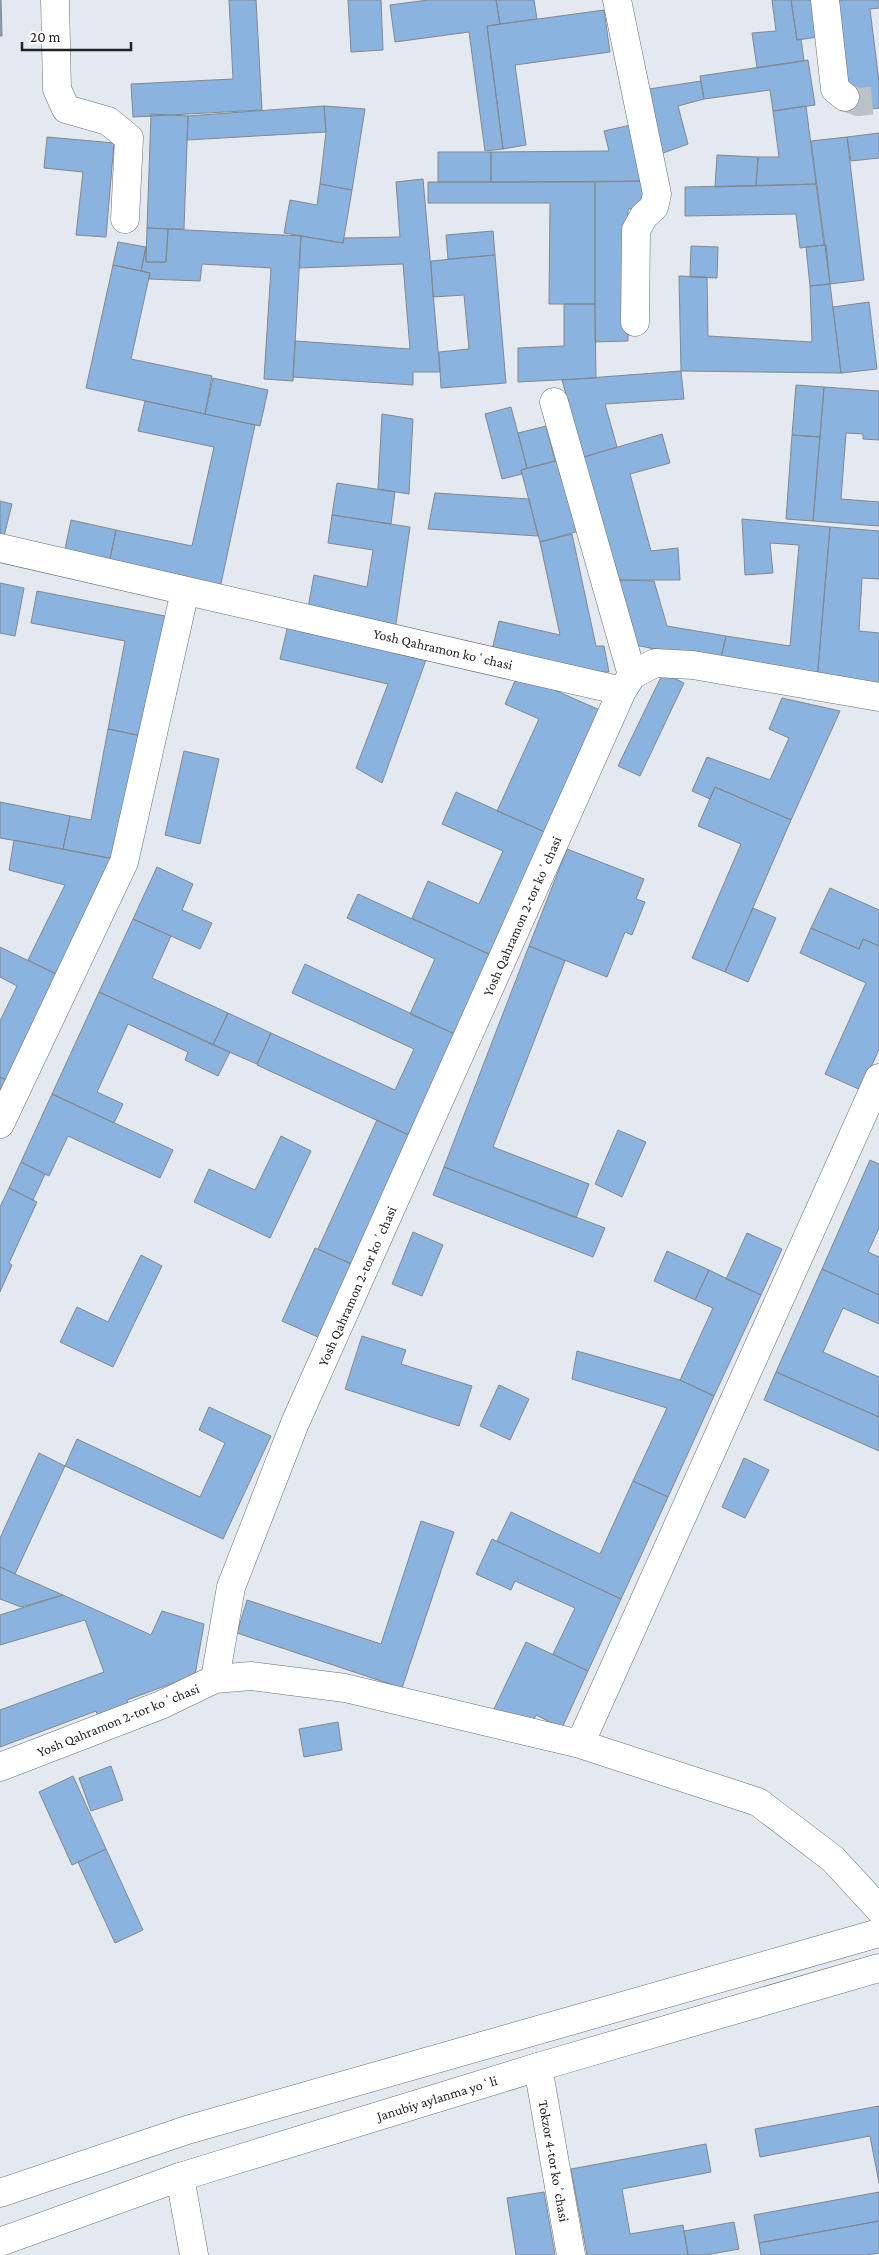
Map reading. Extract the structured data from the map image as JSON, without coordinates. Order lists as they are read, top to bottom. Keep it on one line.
{"streets":{"main road":["Yosh Qahramon koʻchasi","Yosh Qahramon 2-tor koʼchasi","Janubiy aylanma yoʻli","Tokzor 4-tor koʼchasi"]},"crossings":[["Yosh Qahramon koʻchasi","Yosh Qahramon 2-tor koʼchasi"],["Janubiy aylanma yoʻli","Tokzor 4-tor koʼchasi"]],"scale_bar":"20 m"}
